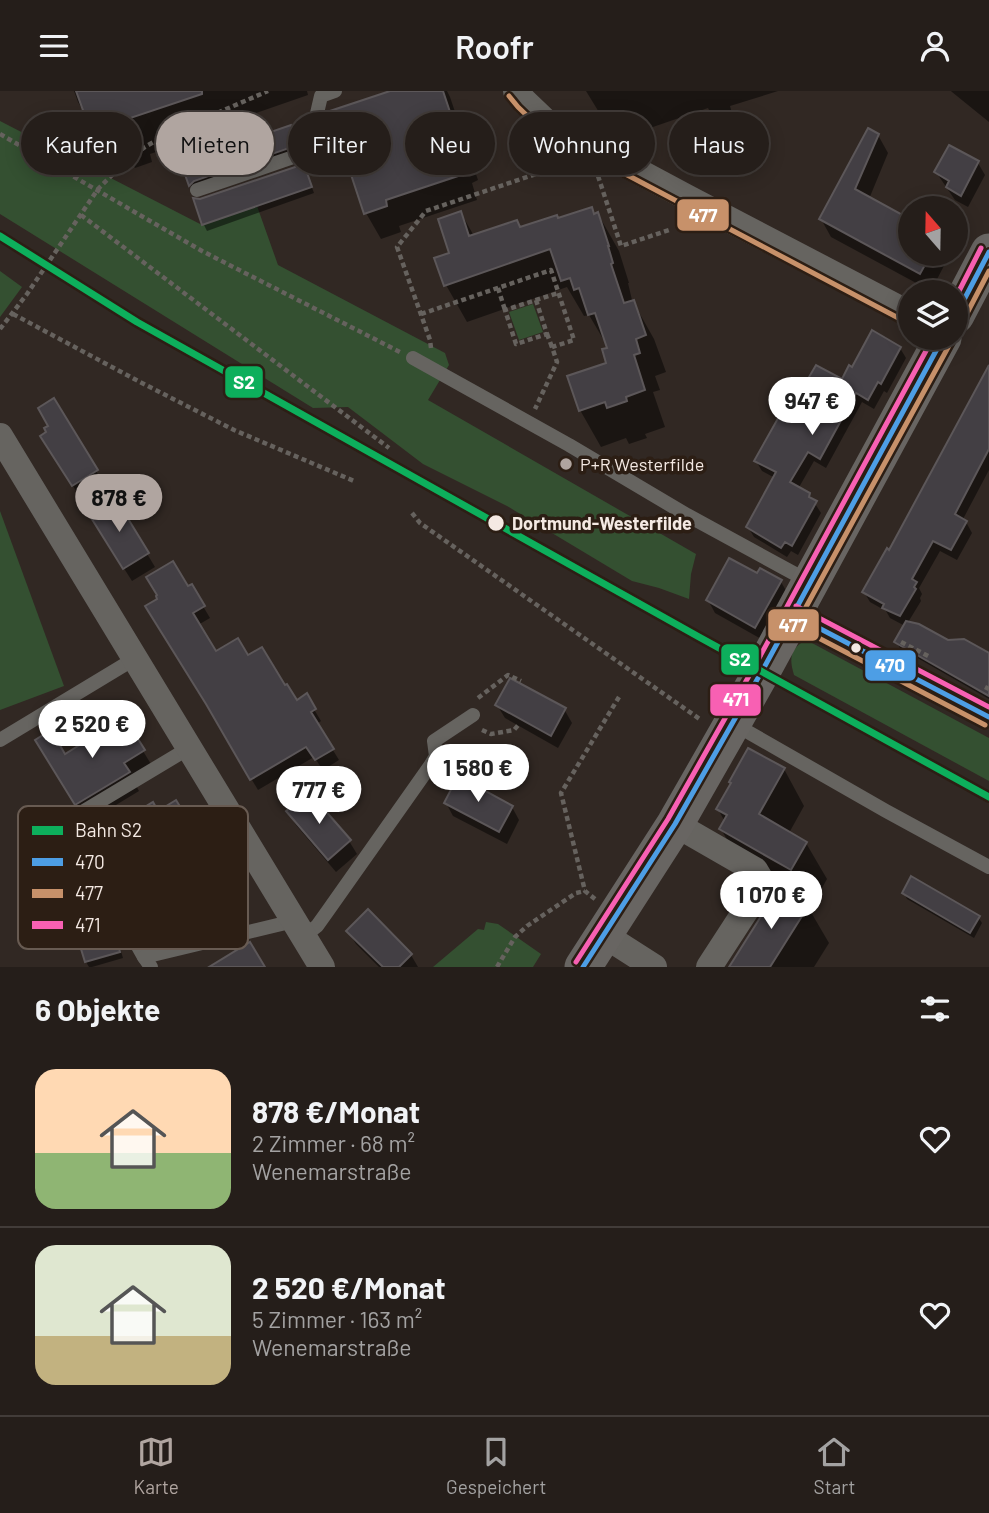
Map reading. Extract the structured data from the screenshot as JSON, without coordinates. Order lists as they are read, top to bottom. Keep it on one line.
{"places":["P+R Westerfilde","Dortmund-Westerfilde"],"lines":["transit line 477","rail line S2","transit line 471","transit line 470"],"legend":["Bahn S2","470","477","471"],"north":"top","page":{"header":"Roofr","chip":["Kaufen","Mieten","Filter","Neu","Wohnung","Haus"],"price":["947 €","878 €","2 520 €","1 580 €","777 €","1 070 €"],"heading":"6 Objekte","list":[{"name":"878 €/Monat","note":"2 Zimmer · 68 m² · Wenemarstraße"},{"name":"2 520 €/Monat","note":"5 Zimmer · 163 m² · Wenemarstraße"}],"tabs":["Karte","Gespeichert","Start"]}}
